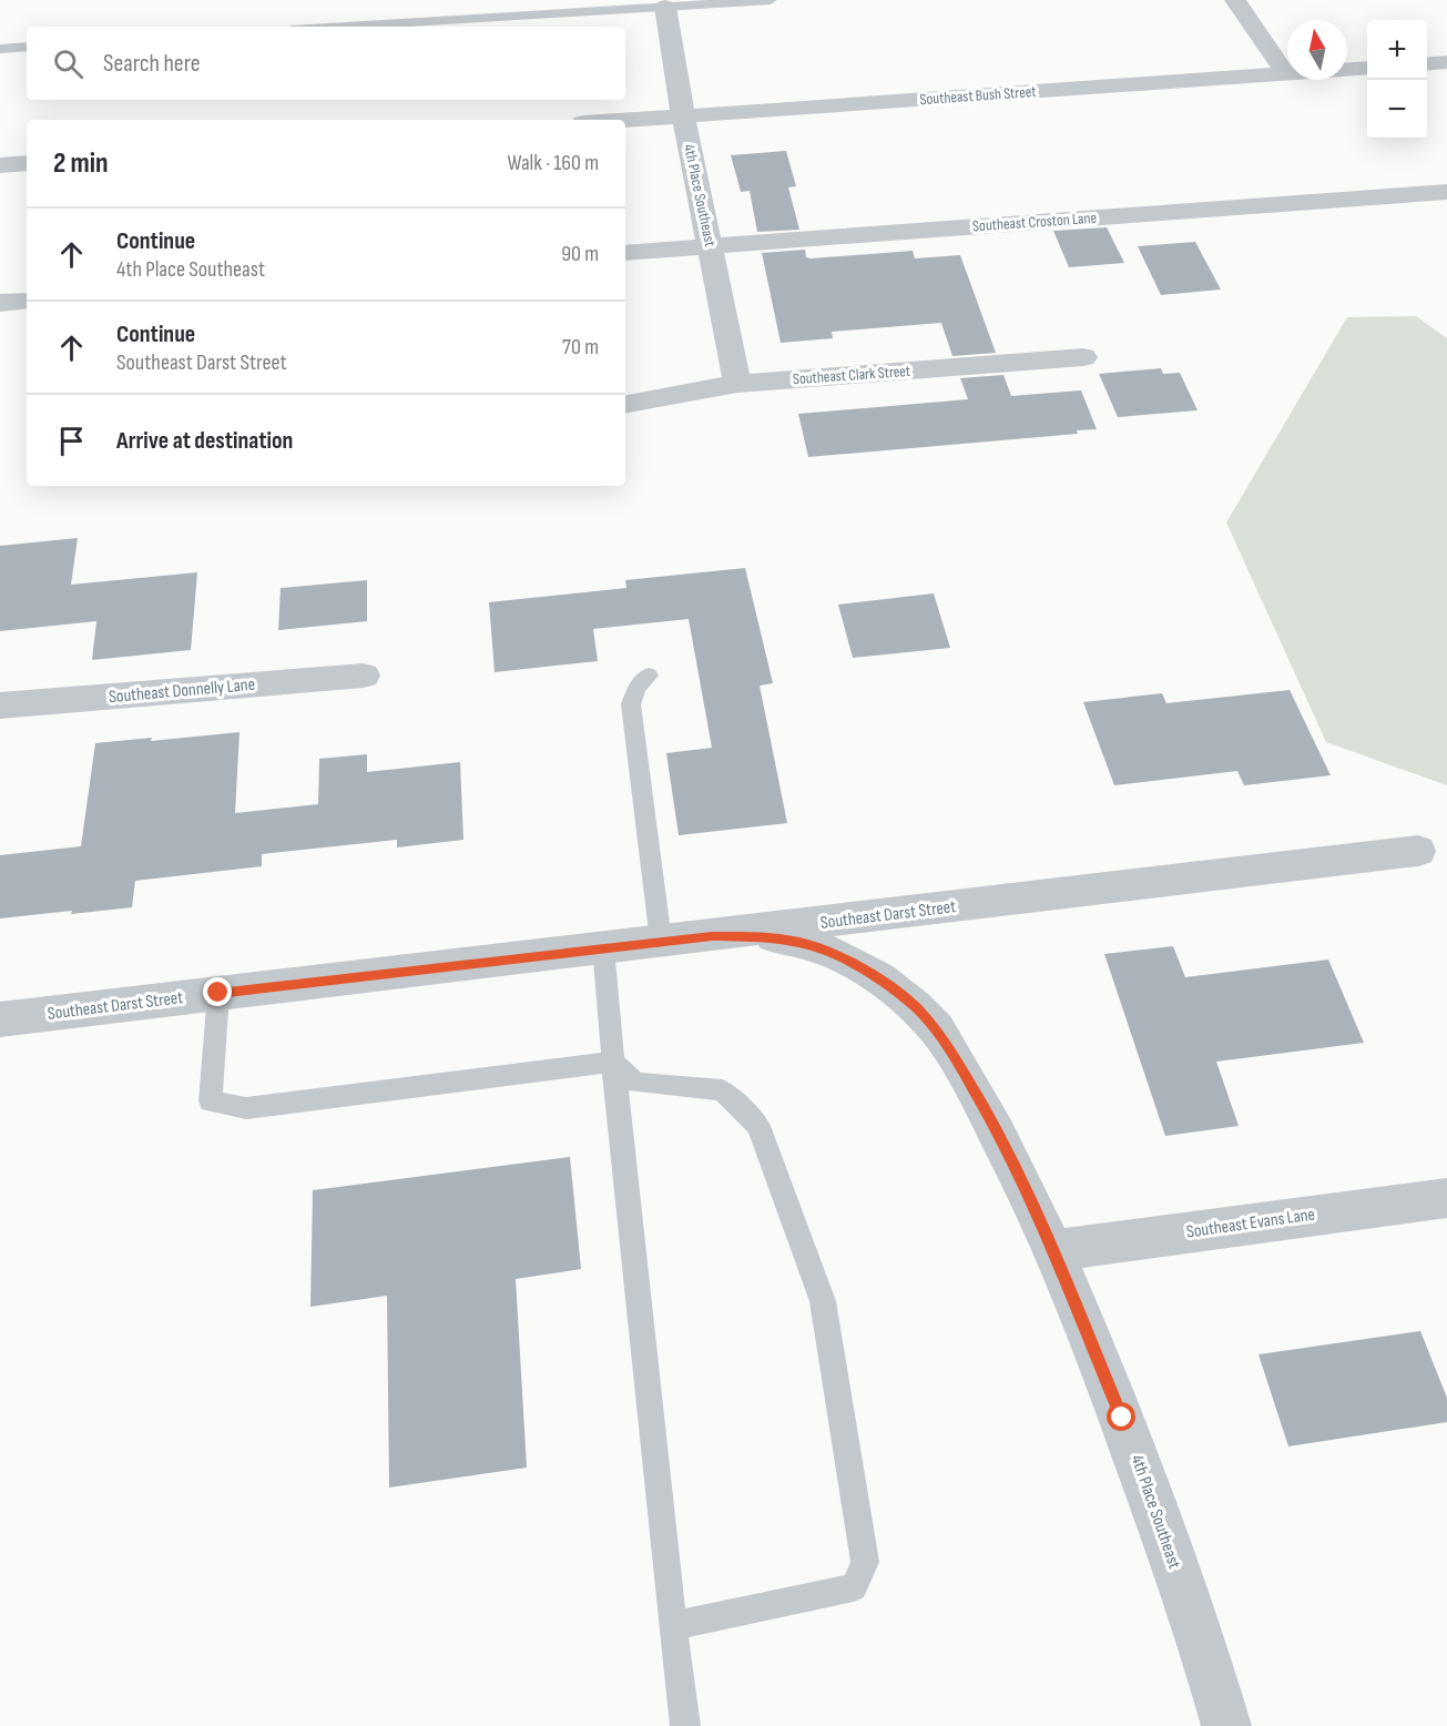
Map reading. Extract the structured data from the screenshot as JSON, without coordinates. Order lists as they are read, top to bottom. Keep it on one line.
{"streets":{"street":["Southeast Bush Street","4th Place Southeast","Southeast Croston Lane","Southeast Clark Street","Southeast Donnelly Lane","Southeast Darst Street","Southeast Evans Lane"]},"crossings":[["Southeast Bush Street","4th Place Southeast"],["4th Place Southeast","Southeast Croston Lane"],["4th Place Southeast","Southeast Clark Street"],["4th Place Southeast","Southeast Darst Street"],["4th Place Southeast","Southeast Evans Lane"]],"north":"top","page":{"map_buttons":["+","−"],"search":"Search here","heading":["2 min","Walk · 160 m"],"list":[["Continue","4th Place Southeast","90 m"],["Continue","Southeast Darst Street","70 m"],"Arrive at destination"]}}
